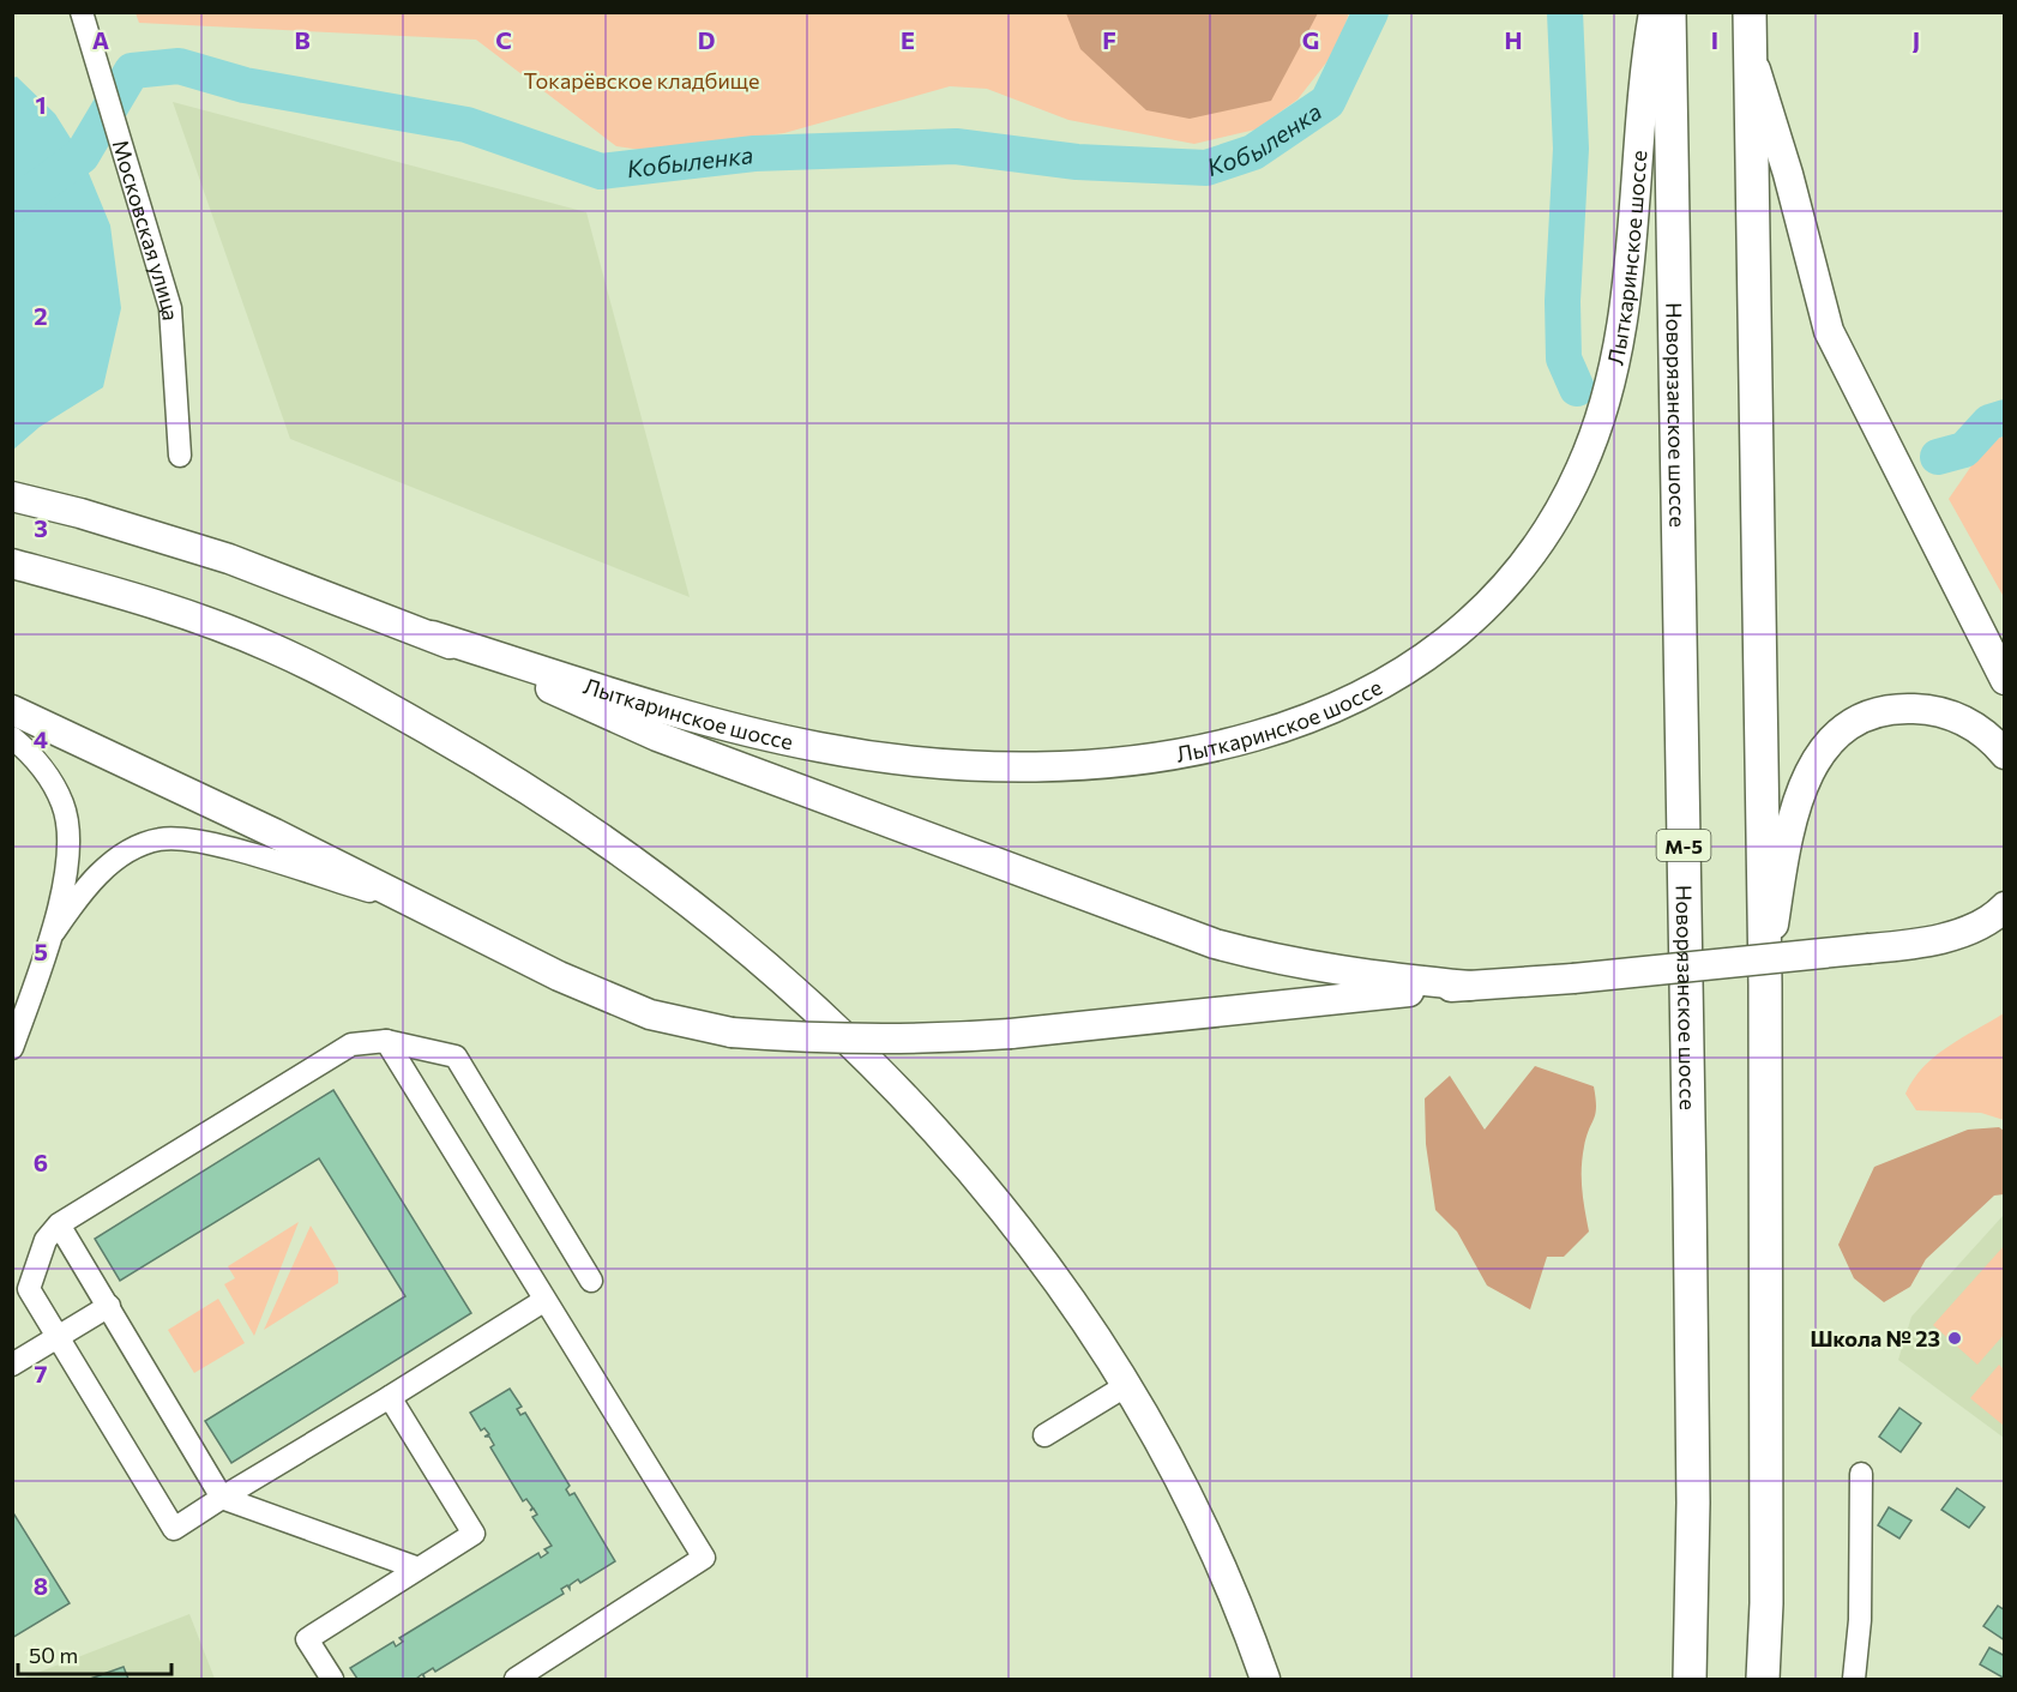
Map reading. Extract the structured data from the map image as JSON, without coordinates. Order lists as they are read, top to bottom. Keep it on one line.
{"streets":{"highway":["Новорязанское шоссе","М-5"],"main road":["Лыткаринское шоссе"],"street":["Московская улица"]},"water":["Кобыленка"],"parks":["Токарёвское кладбище"],"places":["Школа № 23"],"scale_bar":"50 m","grid":{"columns":["A","B","C","D","E","F","G","H","I","J"],"rows":["1","2","3","4","5","6","7","8"]}}
